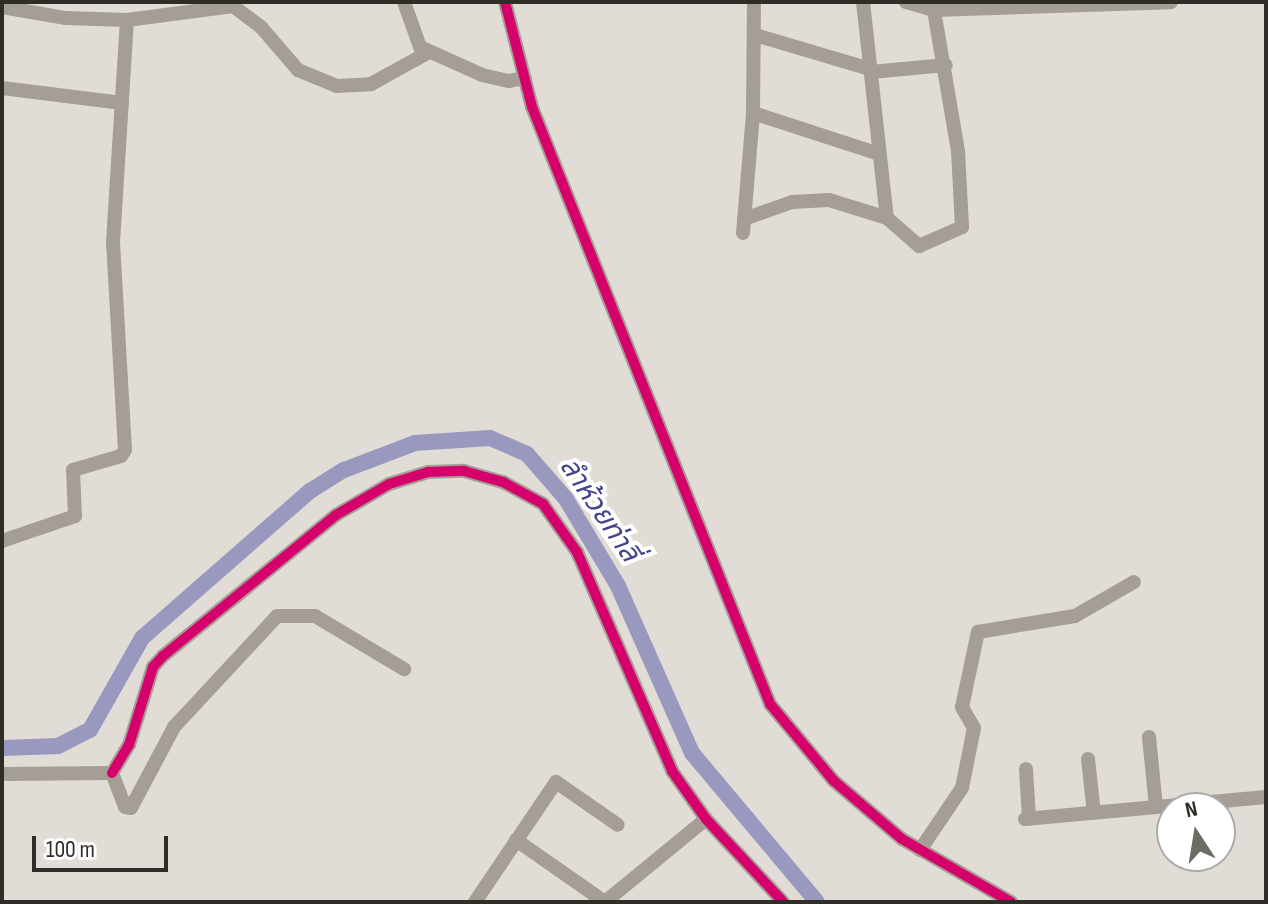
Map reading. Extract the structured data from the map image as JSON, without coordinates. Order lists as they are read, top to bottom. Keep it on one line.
{"water":["ลำห้วยท่าลี่"],"scale_bar":"100 m","north":"top"}
